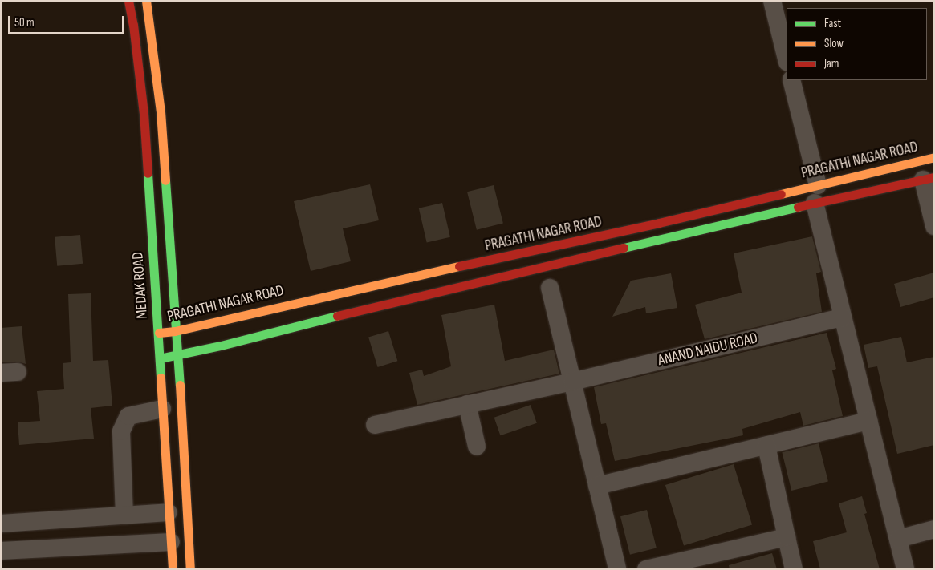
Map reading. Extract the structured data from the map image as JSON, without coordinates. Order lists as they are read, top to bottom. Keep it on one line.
{"streets":{"main road":["PRAGATHI NAGAR ROAD","MEDAK ROAD"],"street":["ANAND NAIDU ROAD"]},"crossings":[["PRAGATHI NAGAR ROAD","MEDAK ROAD"]],"legend":["Fast","Slow","Jam"],"scale_bar":"50 m"}
